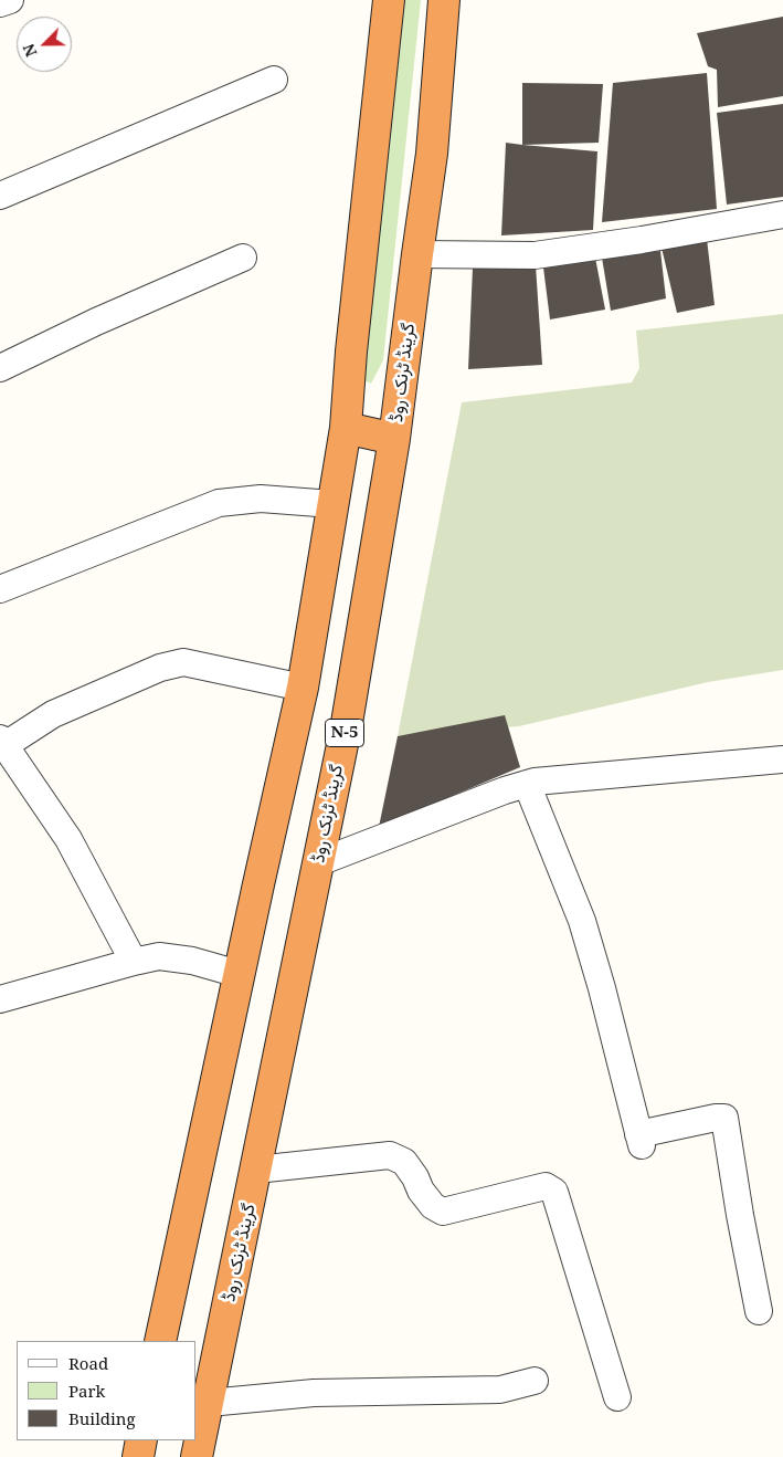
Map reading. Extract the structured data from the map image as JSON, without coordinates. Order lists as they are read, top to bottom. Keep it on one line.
{"streets":{"highway":["گرینڈ ٹرنک روڈ","N-5"]},"legend":["Road","Park","Building"],"north":"bottom left"}
